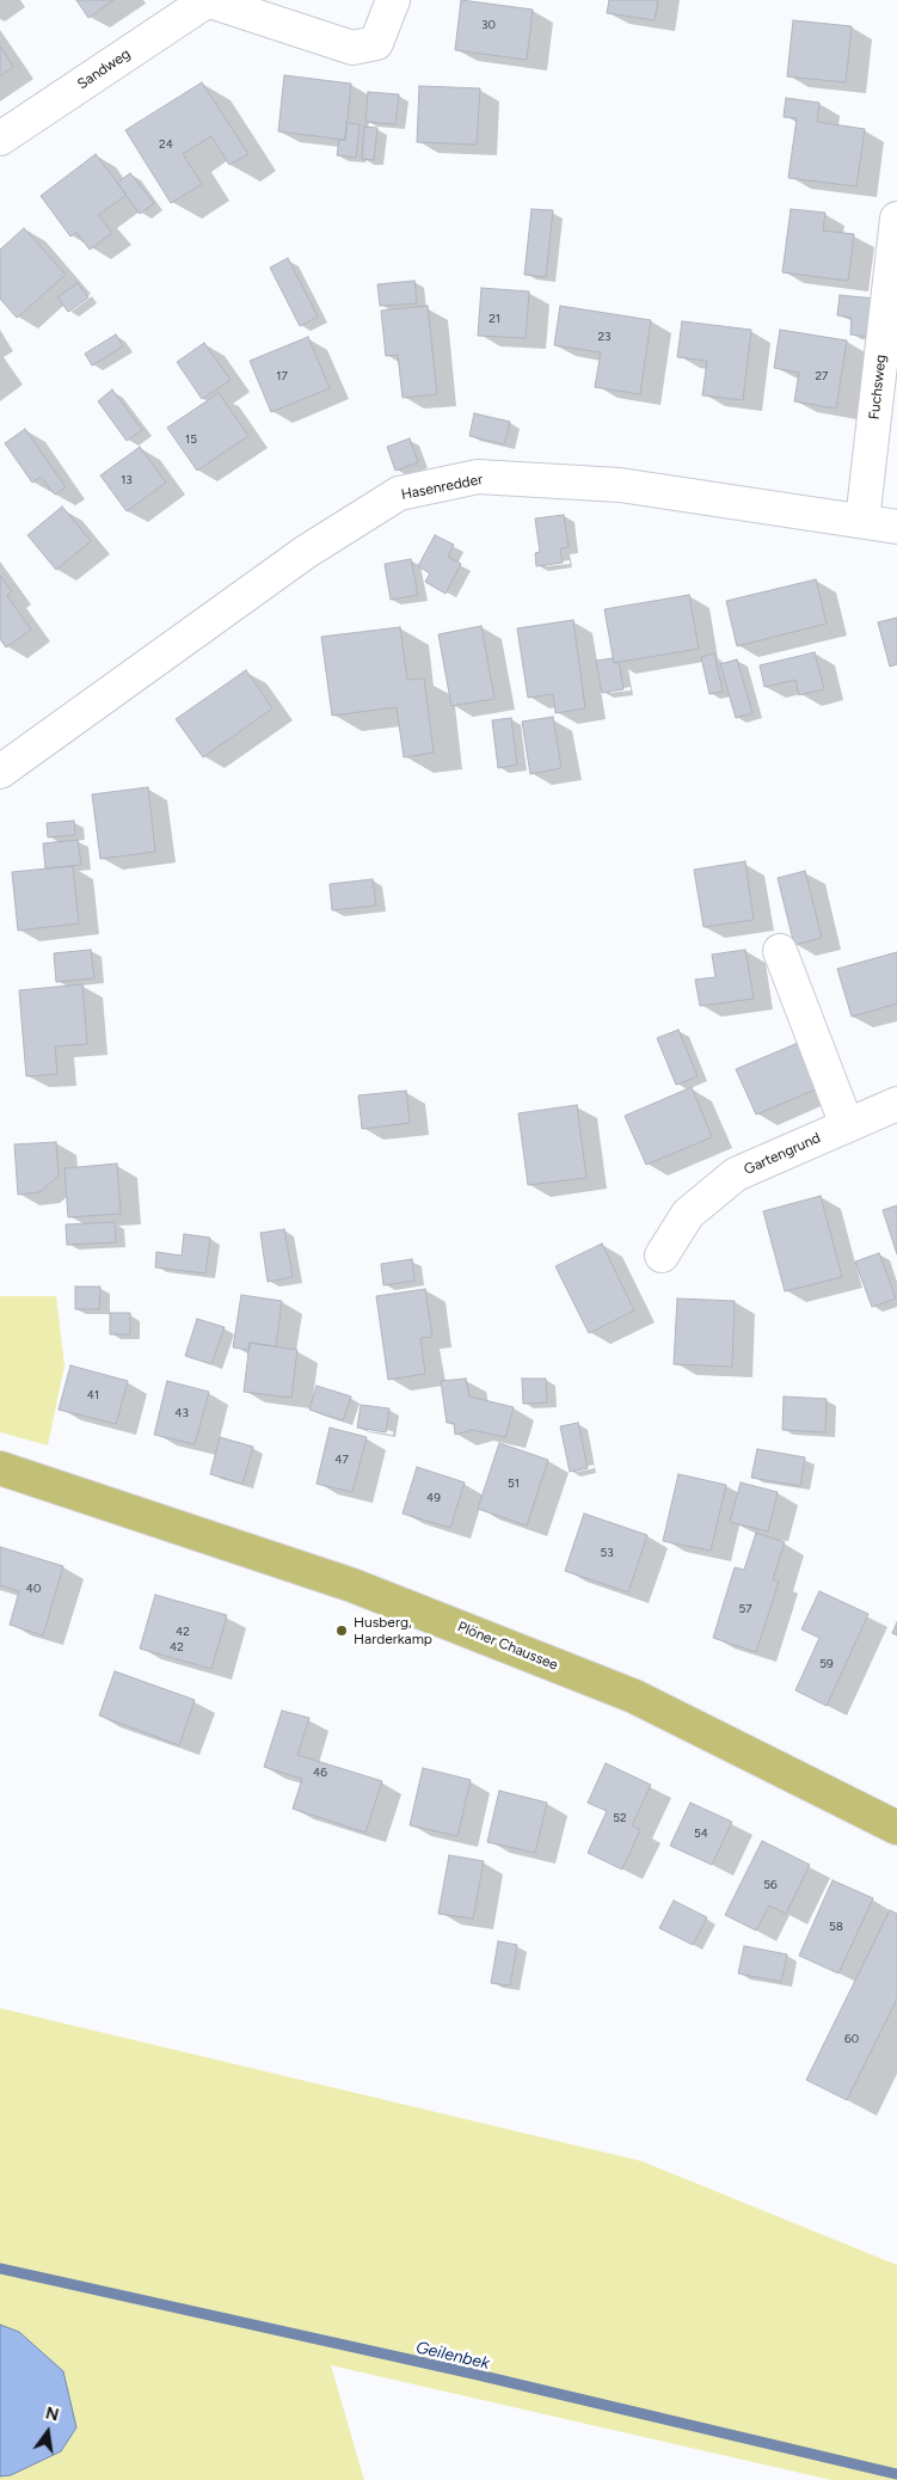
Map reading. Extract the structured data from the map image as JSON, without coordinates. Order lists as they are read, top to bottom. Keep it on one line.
{"streets":{"main road":["Plöner Chaussee"],"street":["Sandweg","Fuchsweg","Hasenredder","Gartengrund"]},"crossings":[["Fuchsweg","Hasenredder"]],"water":["Geilenbek"],"places":["Husberg, Harderkamp"],"house_numbers":["30","24","21","23","17","27","15","13","41","43","47","51","49","53","40","57","42","42","59","46","52","54","56","58","60"],"north":"top"}
